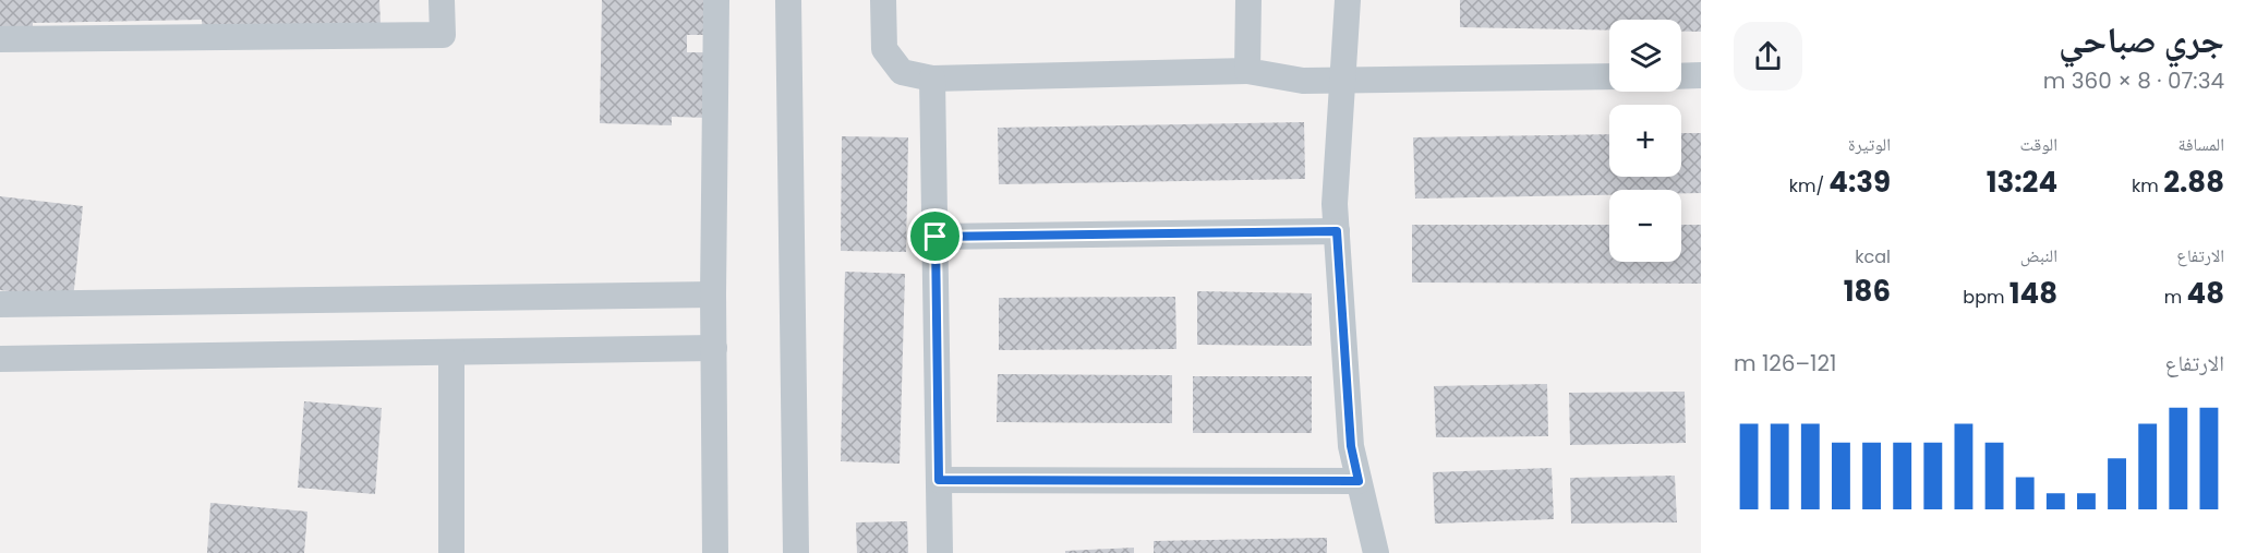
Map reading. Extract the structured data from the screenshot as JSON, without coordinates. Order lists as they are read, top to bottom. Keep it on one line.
{"page":{"heading":["جري صباحي","07:34 · 8 × 360 m"],"map_buttons":["+","−"],"stats":[["المسافة","2.88 km"],["الوقت","13:24"],["الوتيرة","4:39 /km"],["الارتفاع","48 m"],["النبض","148 bpm"],["kcal","186"]],"chart":["الارتفاع","121–126 m"]}}
